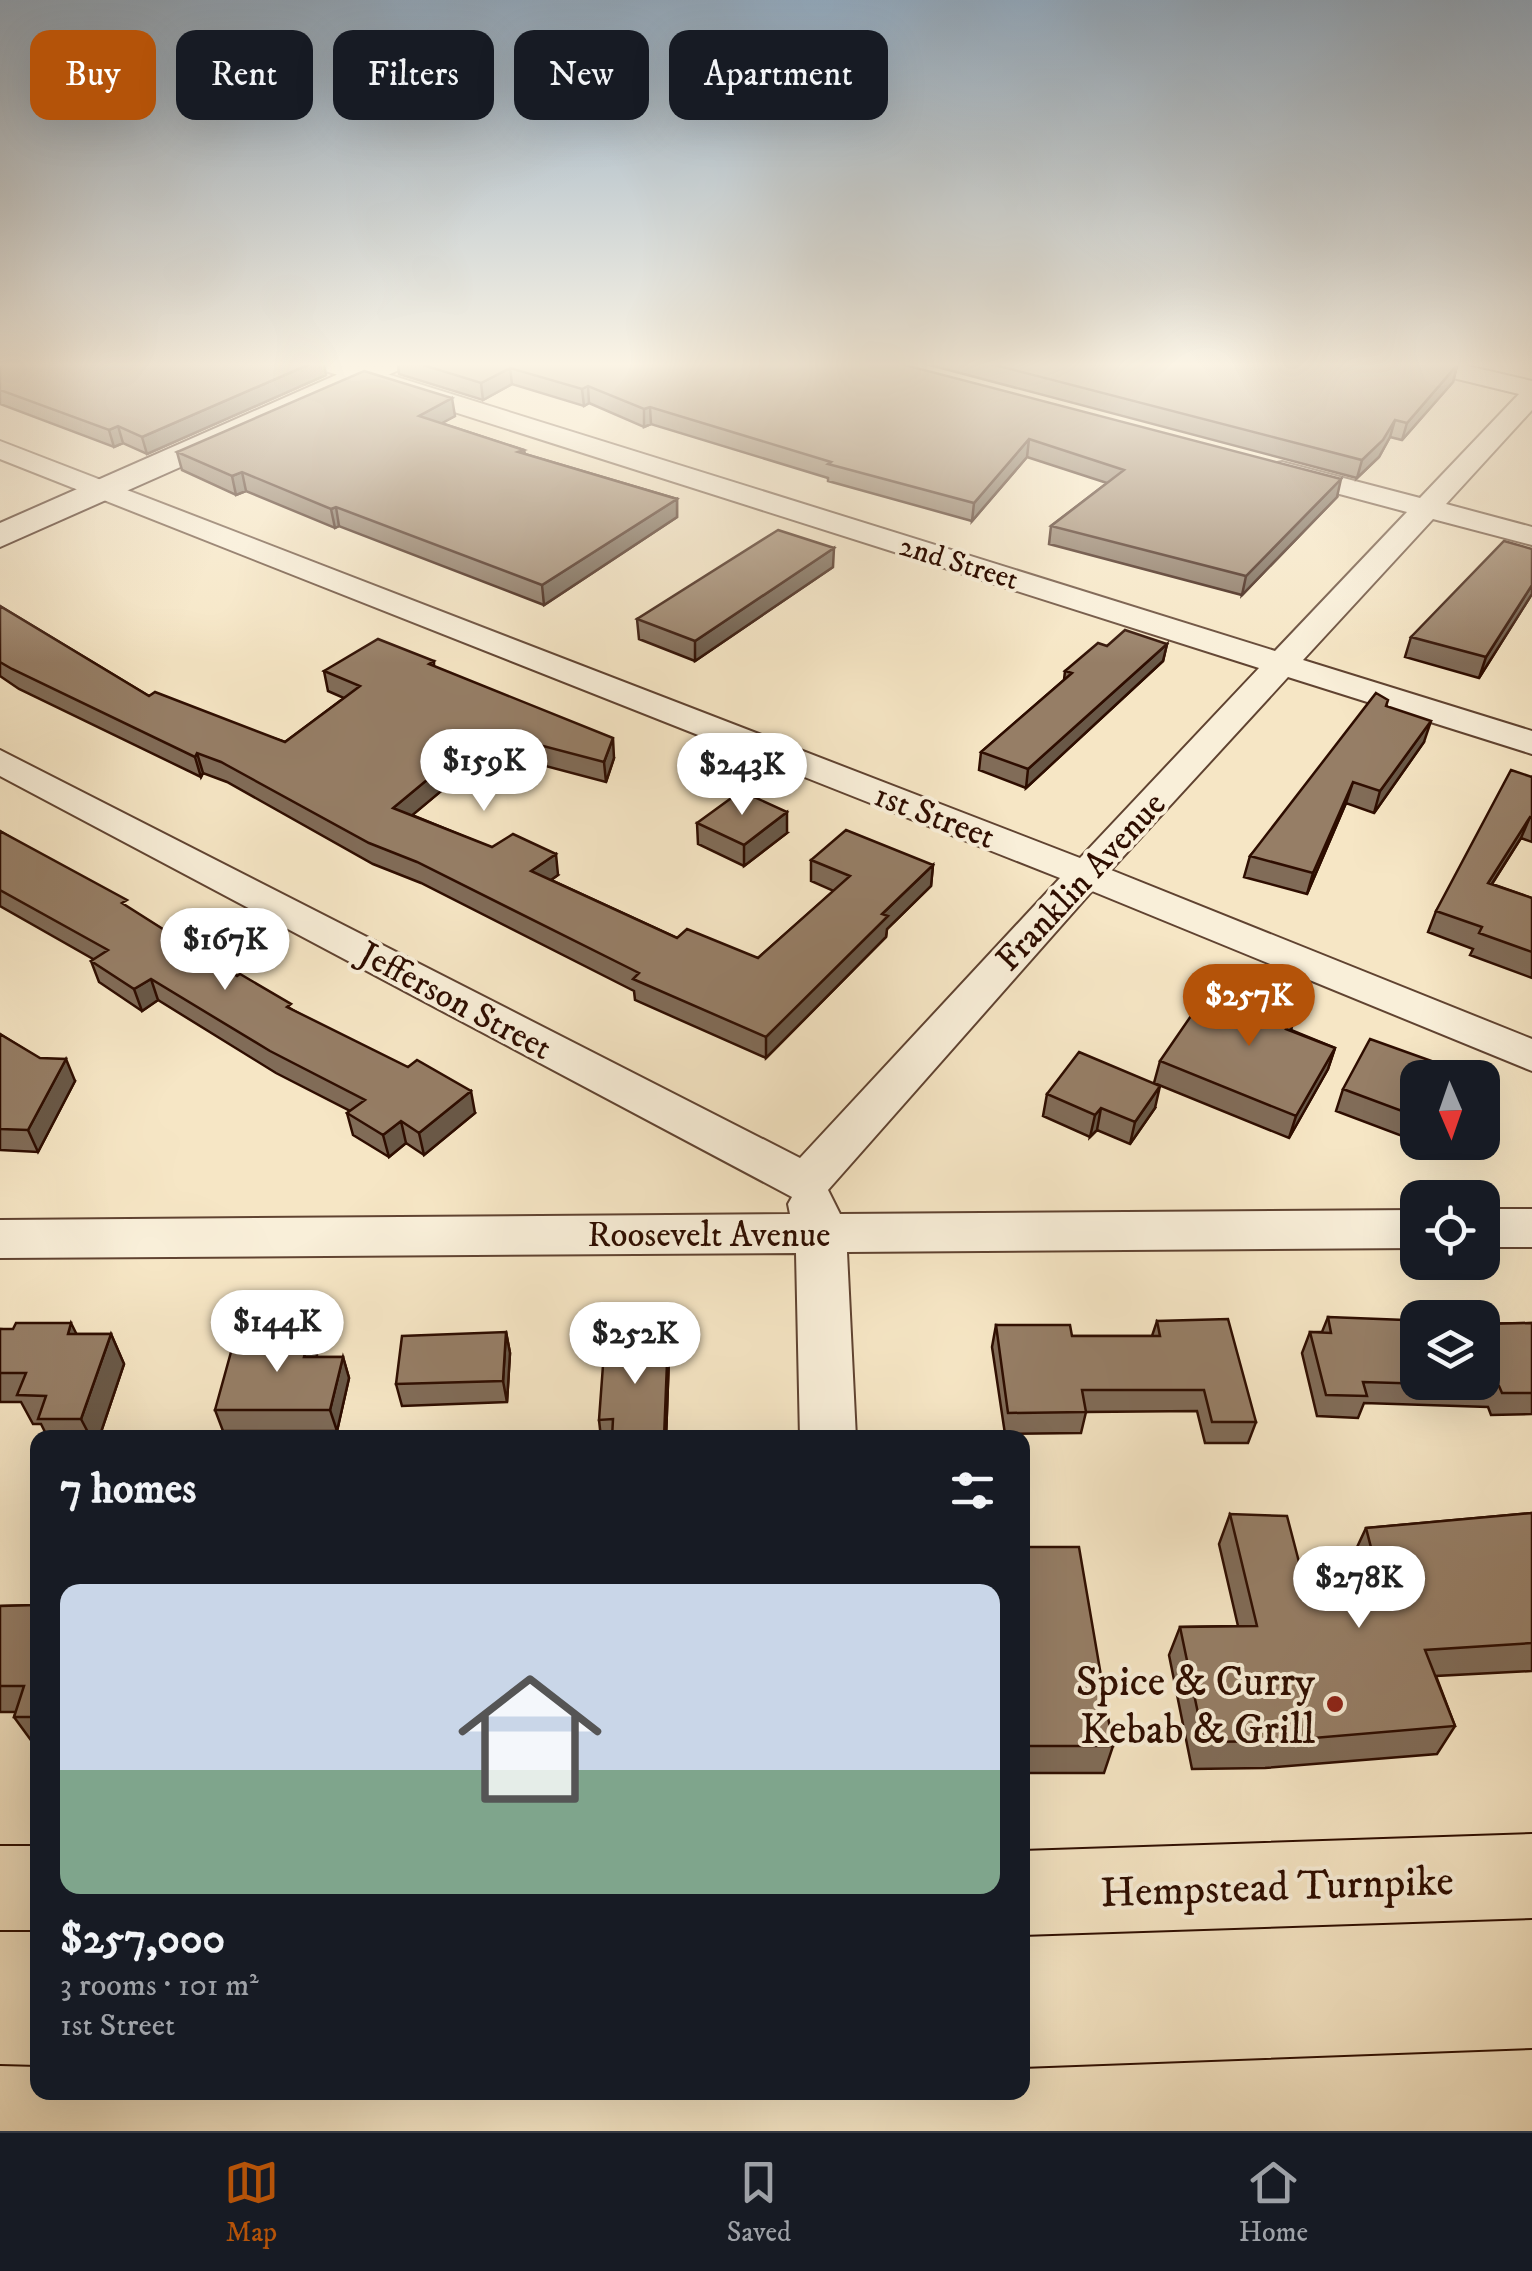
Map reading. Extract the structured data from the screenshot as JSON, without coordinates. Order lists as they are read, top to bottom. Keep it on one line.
{"streets":{"main road":["Hempstead Turnpike"],"street":["2nd Street","1st Street","Franklin Avenue","Jefferson Street","Roosevelt Avenue"]},"crossings":[["2nd Street","Franklin Avenue"],["1st Street","Franklin Avenue"],["Franklin Avenue","Jefferson Street"]],"places":["Spice & Curry Kebab & Grill"],"north":"bottom","page":{"chip":["Buy","Rent","Filters","New","Apartment"],"price":["$159K","$243K","$167K","$257K","$144K","$252K","$278K"],"heading":"7 homes","list":[{"name":"$257,000","note":"3 rooms · 101 m² · 1st Street"}],"tabs":["Map","Saved","Home"]}}
